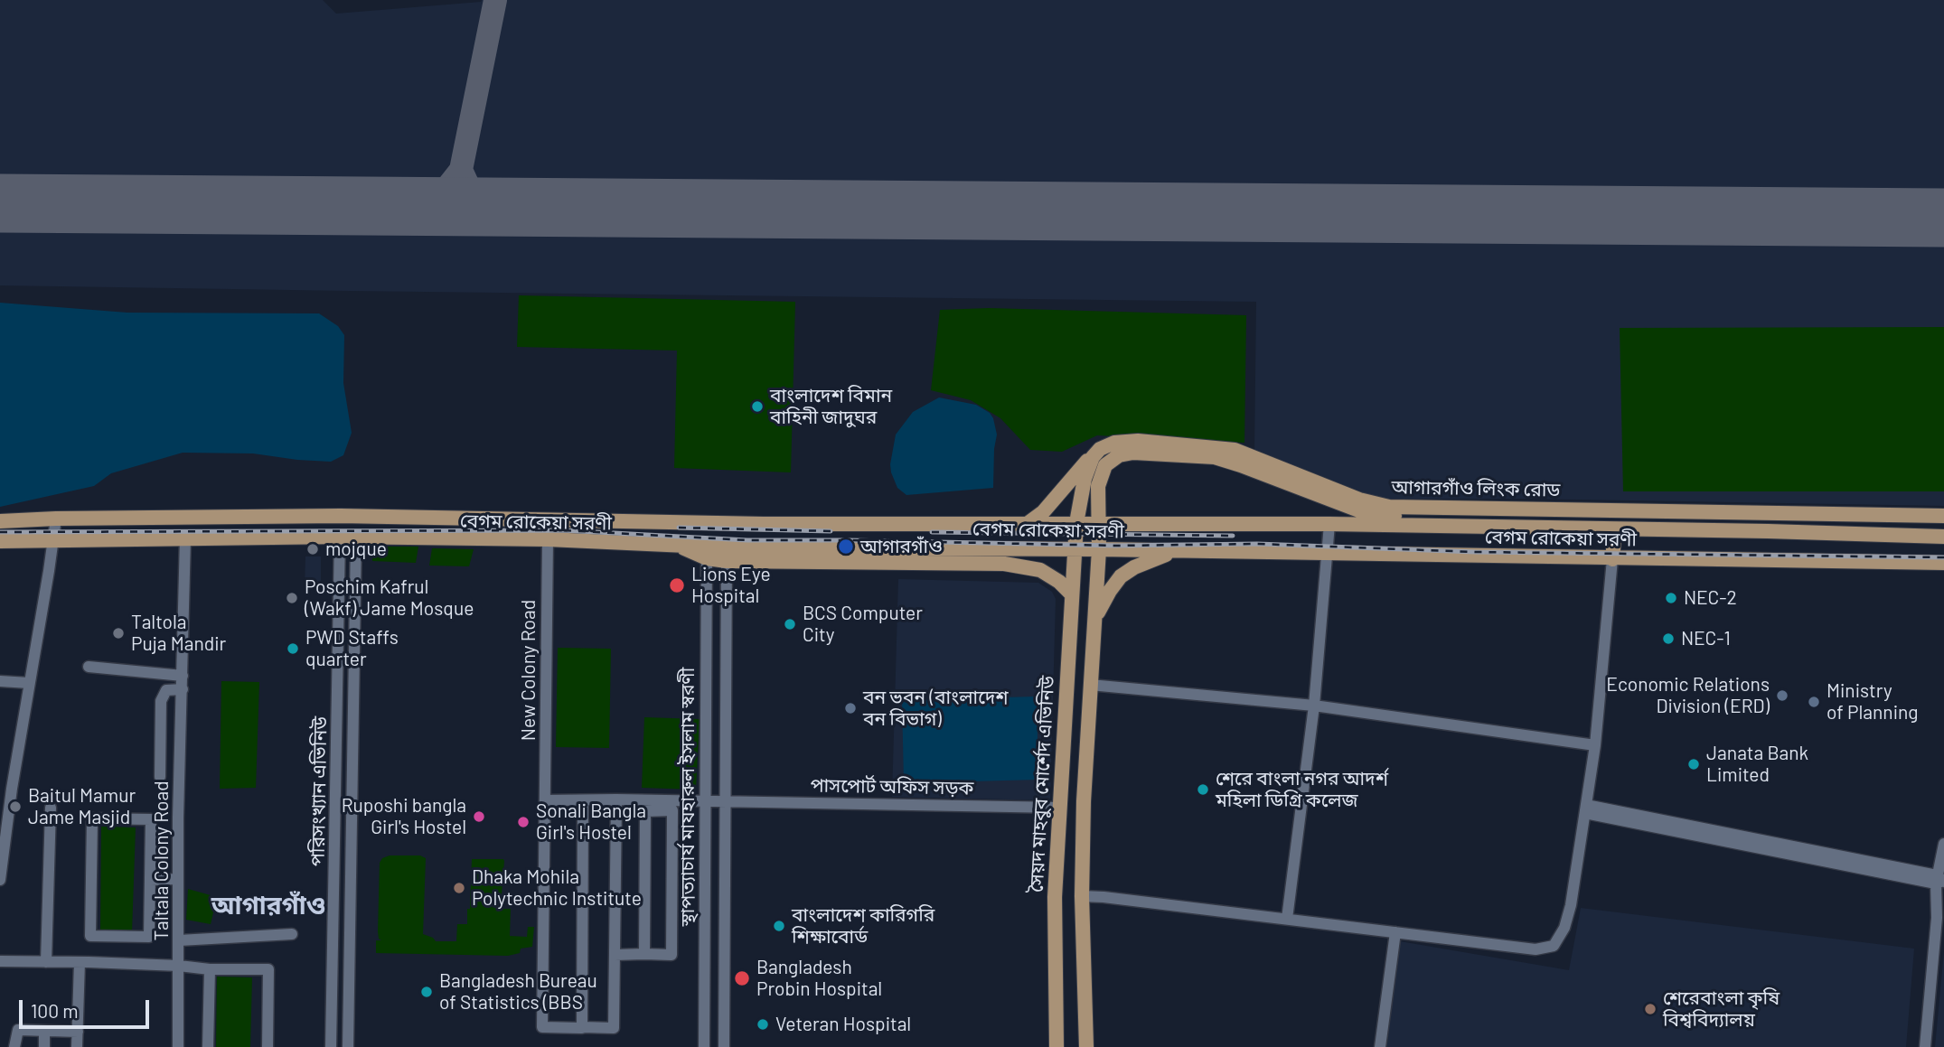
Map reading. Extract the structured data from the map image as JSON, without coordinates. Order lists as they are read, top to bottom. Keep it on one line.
{"streets":{"main road":["আগারগাঁও লিংক রোড","বেগম রোকেয়া সরণী","সৈয়দ মাহবুব মোর্শেদ এভিনিউ"],"street":["New Colony Road","পাসপোর্ট অফিস সড়ক","পরিসংখ্যান এভিনিউ","স্থাপত্যাচার্য মাযহারুল ইসলাম স্বরণী","Taltala Colony Road"]},"crossings":[["আগারগাঁও লিংক রোড","বেগম রোকেয়া সরণী"],["বেগম রোকেয়া সরণী","New Colony Road"],["বেগম রোকেয়া সরণী","সৈয়দ মাহবুব মোর্শেদ এভিনিউ"],["বেগম রোকেয়া সরণী","পরিসংখ্যান এভিনিউ"],["বেগম রোকেয়া সরণী","স্থাপত্যাচার্য মাযহারুল ইসলাম স্বরণী"],["বেগম রোকেয়া সরণী","Taltala Colony Road"],["সৈয়দ মাহবুব মোর্শেদ এভিনিউ","পাসপোর্ট অফিস সড়ক"],["পাসপোর্ট অফিস সড়ক","স্থাপত্যাচার্য মাযহারুল ইসলাম স্বরণী"]],"districts":["আগারগাঁও"],"places":["বাংলাদেশ বিমান বাহিনী জাদুঘর","আগারগাঁও","mojque","Lions Eye Hospital","Poschim Kafrul (Wakf) Jame Mosque","NEC-2","BCS Computer City","Taltola Puja Mandir","NEC-1","PWD Staffs quarter","Economic Relations Division (ERD)","Ministry of Planning","বন ভবন (বাংলাদেশ বন বিভাগ)","Janata Bank Limited","শেরে বাংলা নগর আদর্শ মহিলা ডিগ্রি কলেজ","Baitul Mamur Jame Masjid","Ruposhi bangla Girl's Hostel","Sonali Bangla Girl's Hostel","Dhaka Mohila Polytechnic Institute","বাংলাদেশ কারিগরি শিক্ষাবোর্ড","Bangladesh Probin Hospital","Bangladesh Bureau of Statistics (BBS","শেরেবাংলা কৃষি বিশ্ববিদ্যালয়","Veteran Hospital"],"scale_bar":"100 m"}
